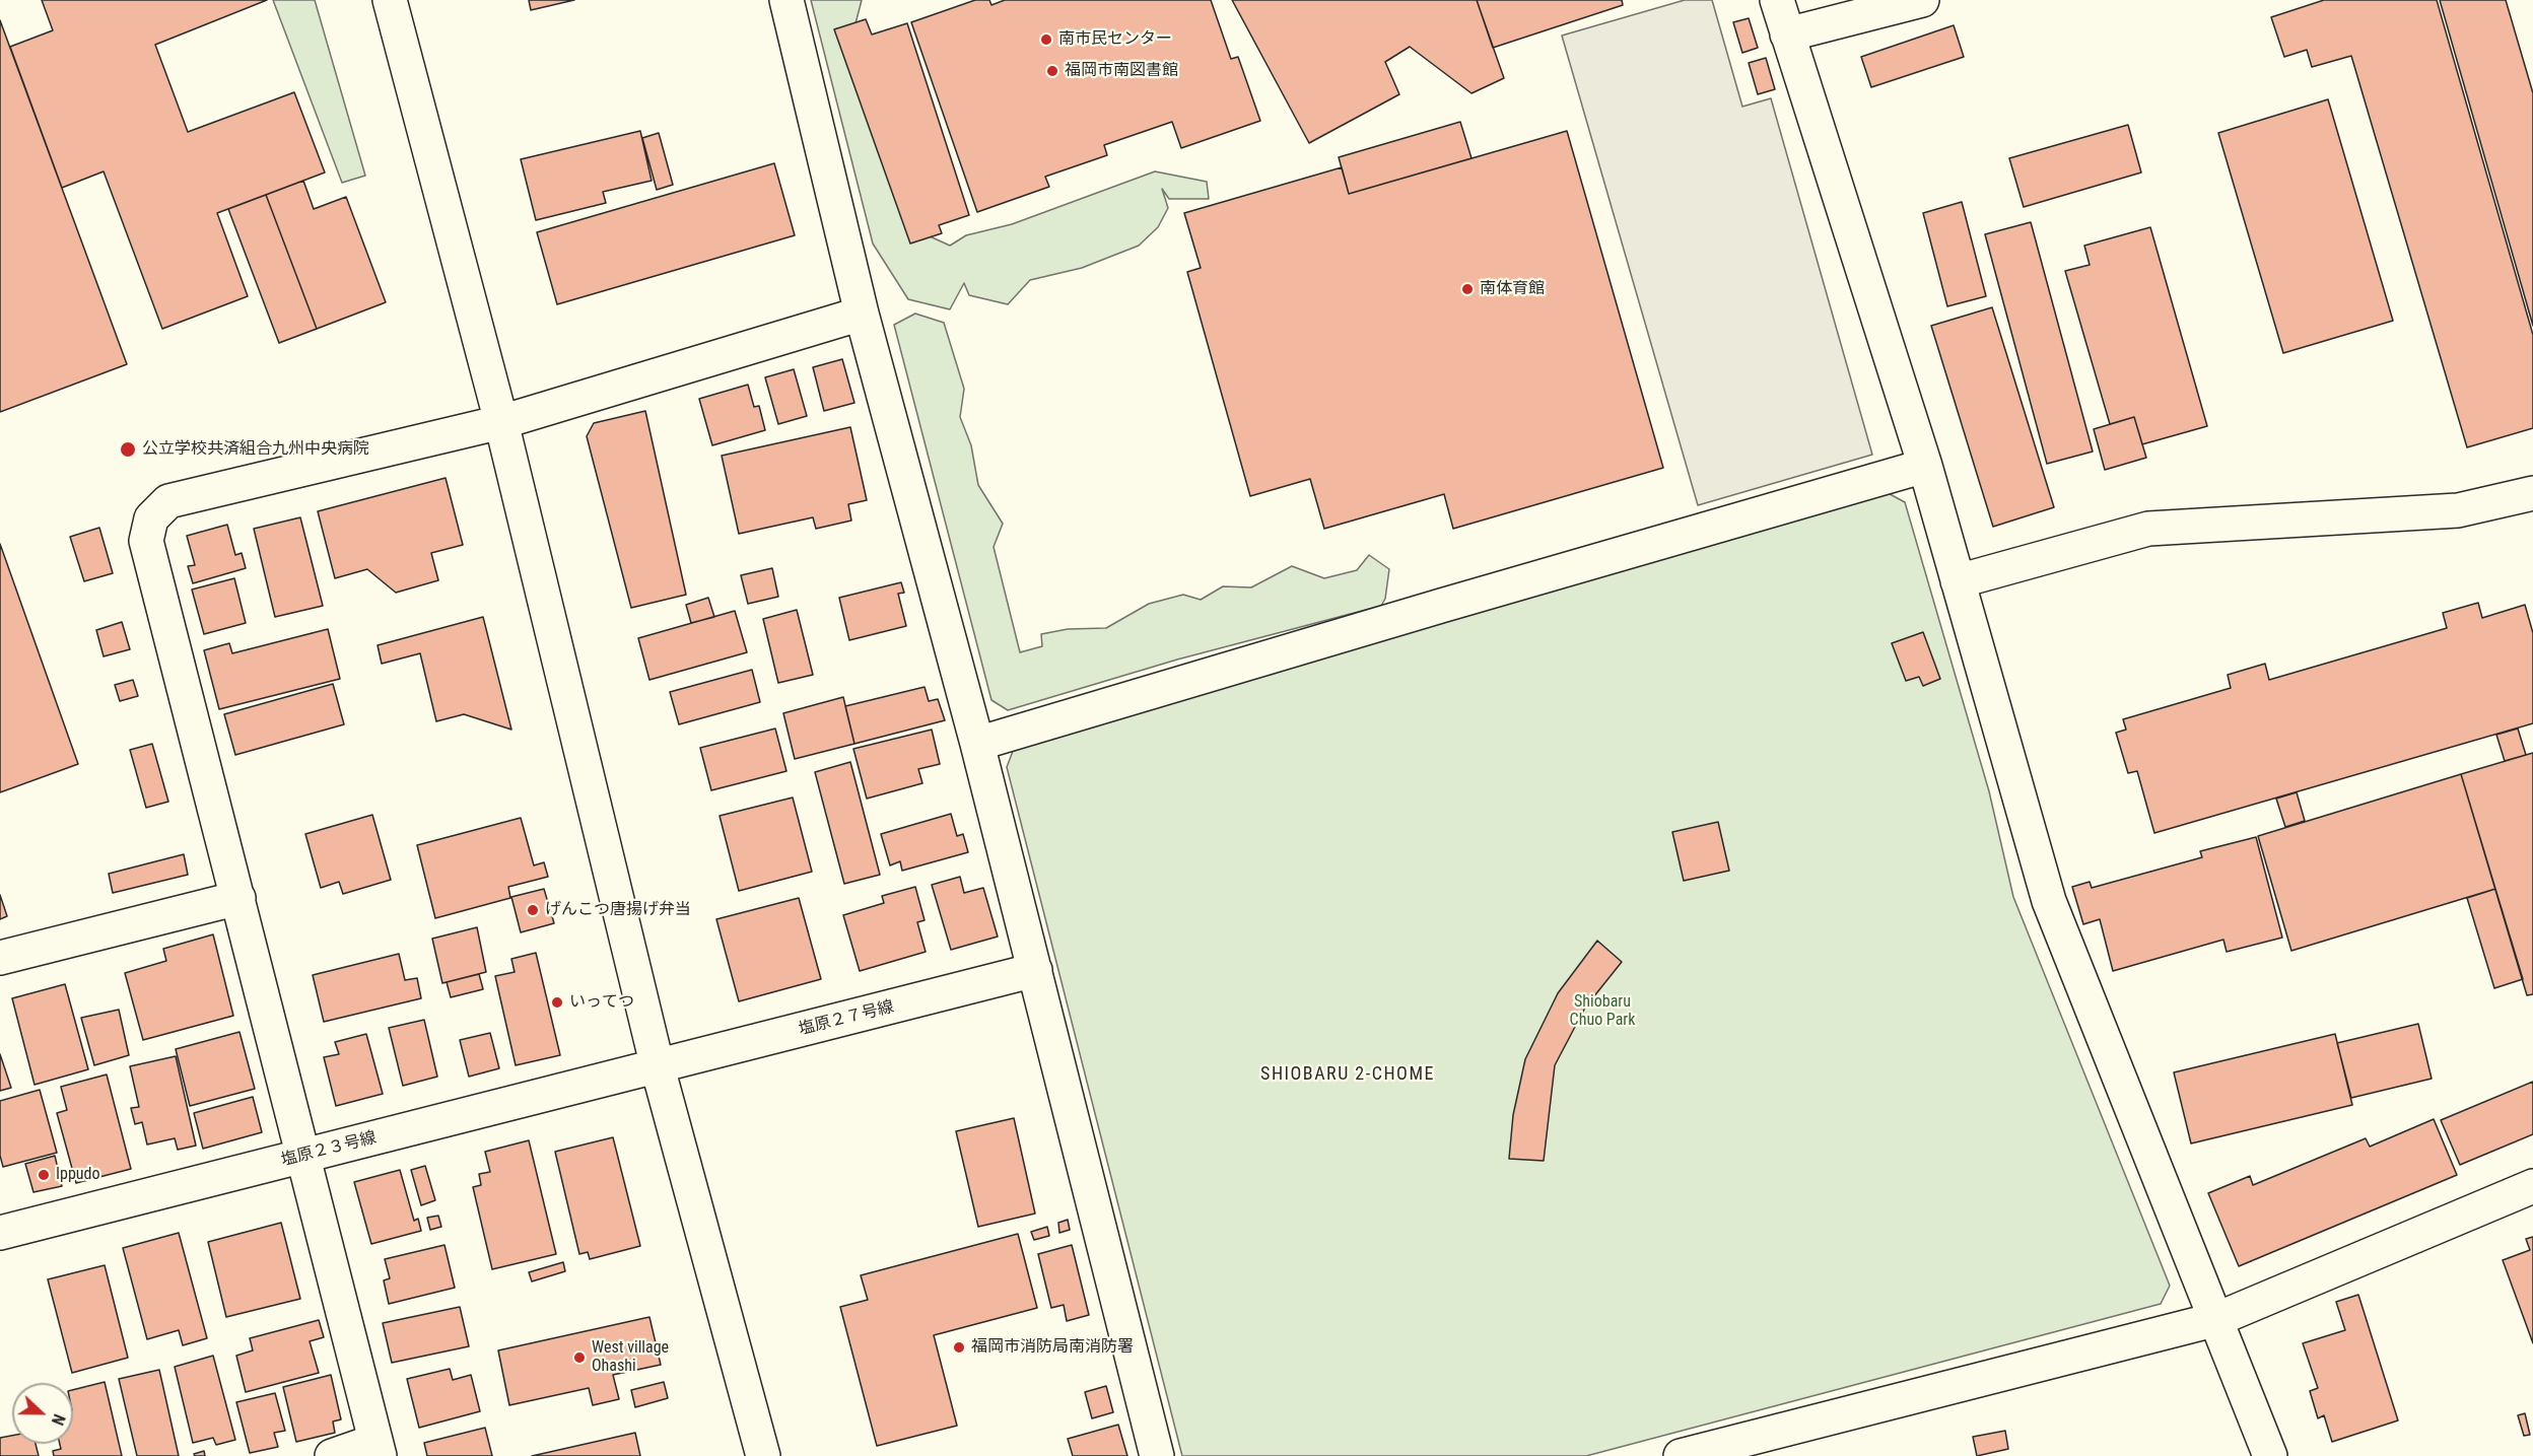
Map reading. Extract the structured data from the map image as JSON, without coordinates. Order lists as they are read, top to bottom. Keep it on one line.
{"streets":{"street":["塩原２７号線","塩原２３号線"]},"crossings":[["塩原２７号線","塩原２３号線"]],"districts":["SHIOBARU 2-CHOME"],"parks":["Shiobaru Chuo Park"],"places":["南市民センター","福岡市南図書館","南体育館","公立学校共済組合九州中央病院","げんこつ唐揚げ弁当","いってつ","Ippudo","福岡市消防局南消防署","West village Ohashi"],"north":"right"}
